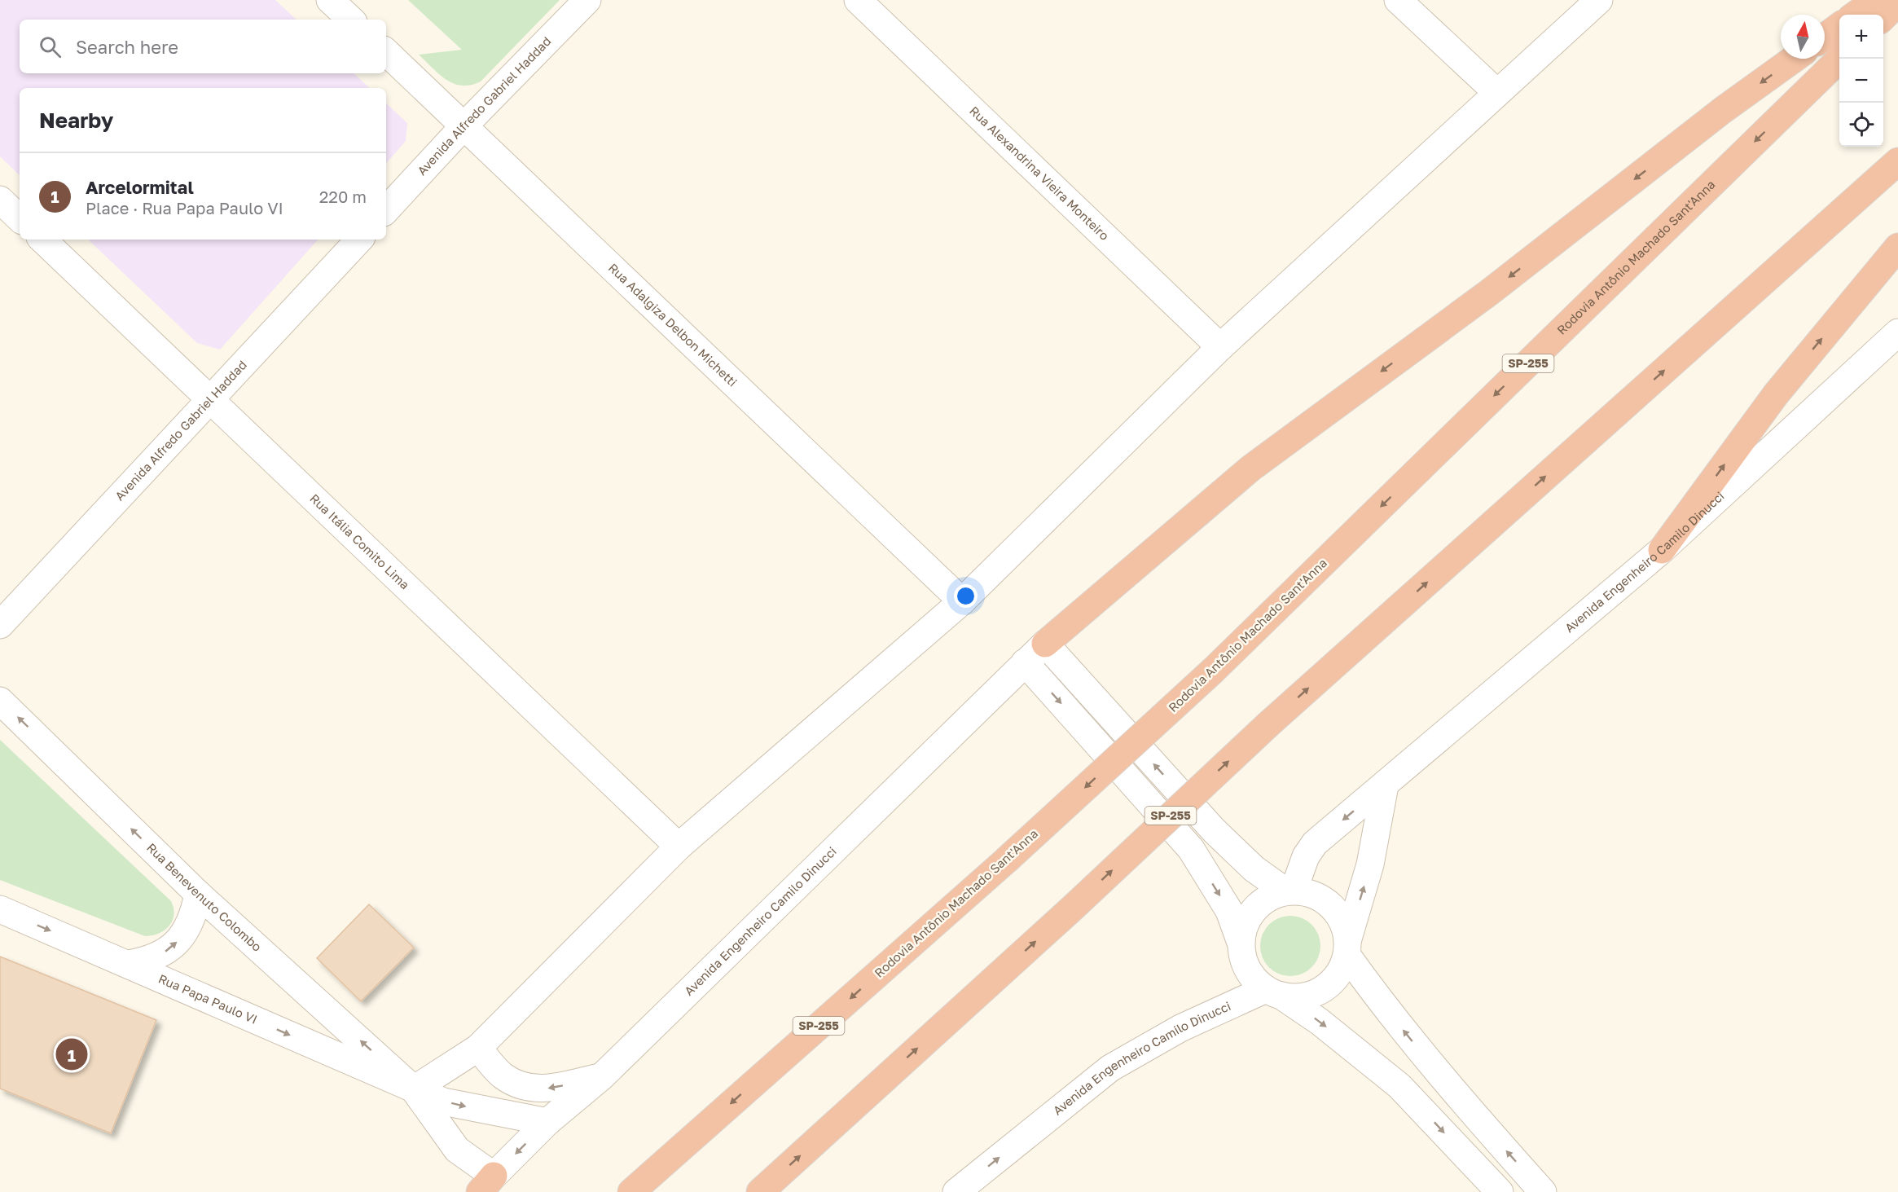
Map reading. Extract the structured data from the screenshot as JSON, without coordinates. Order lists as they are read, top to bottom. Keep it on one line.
{"streets":{"highway":["Rodovia Antônio Machado Sant'Anna","SP-255"],"street":["Avenida Alfredo Gabriel Haddad","Rua Alexandrina Vieira Monteiro","Rua Adalgiza Delbon Michetti","Rua Itália Comito Lima","Avenida Engenheiro Camilo Dinucci","Rua Benevenuto Colombo","Rua Papa Paulo VI"]},"crossings":[["Avenida Alfredo Gabriel Haddad","Rua Adalgiza Delbon Michetti"],["Avenida Alfredo Gabriel Haddad","Rua Itália Comito Lima"],["Avenida Engenheiro Camilo Dinucci","Rua Benevenuto Colombo"],["Rua Benevenuto Colombo","Rua Papa Paulo VI"]],"one_way":["Rua Papa Paulo VI"],"north":"top","page":{"map_buttons":["+","−"],"search":"Search here","heading":"Nearby","list":[{"mark":"1","name":"Arcelormital","note":"Place · Rua Papa Paulo VI","value":"220 m"}],"pins":"1"}}
